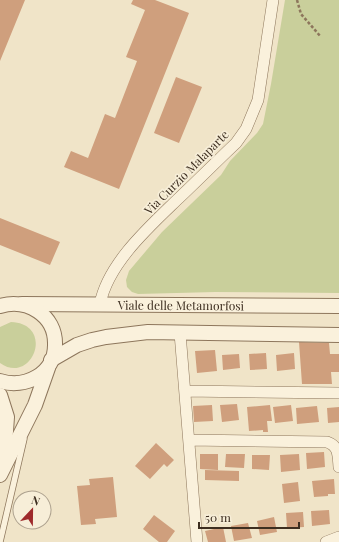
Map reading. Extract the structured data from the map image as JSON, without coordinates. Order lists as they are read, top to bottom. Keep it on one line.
{"streets":{"street":["Via Curzio Malaparte","Viale delle Metamorfosi"]},"crossings":[["Via Curzio Malaparte","Viale delle Metamorfosi"]],"scale_bar":"50 m","north":"top"}
